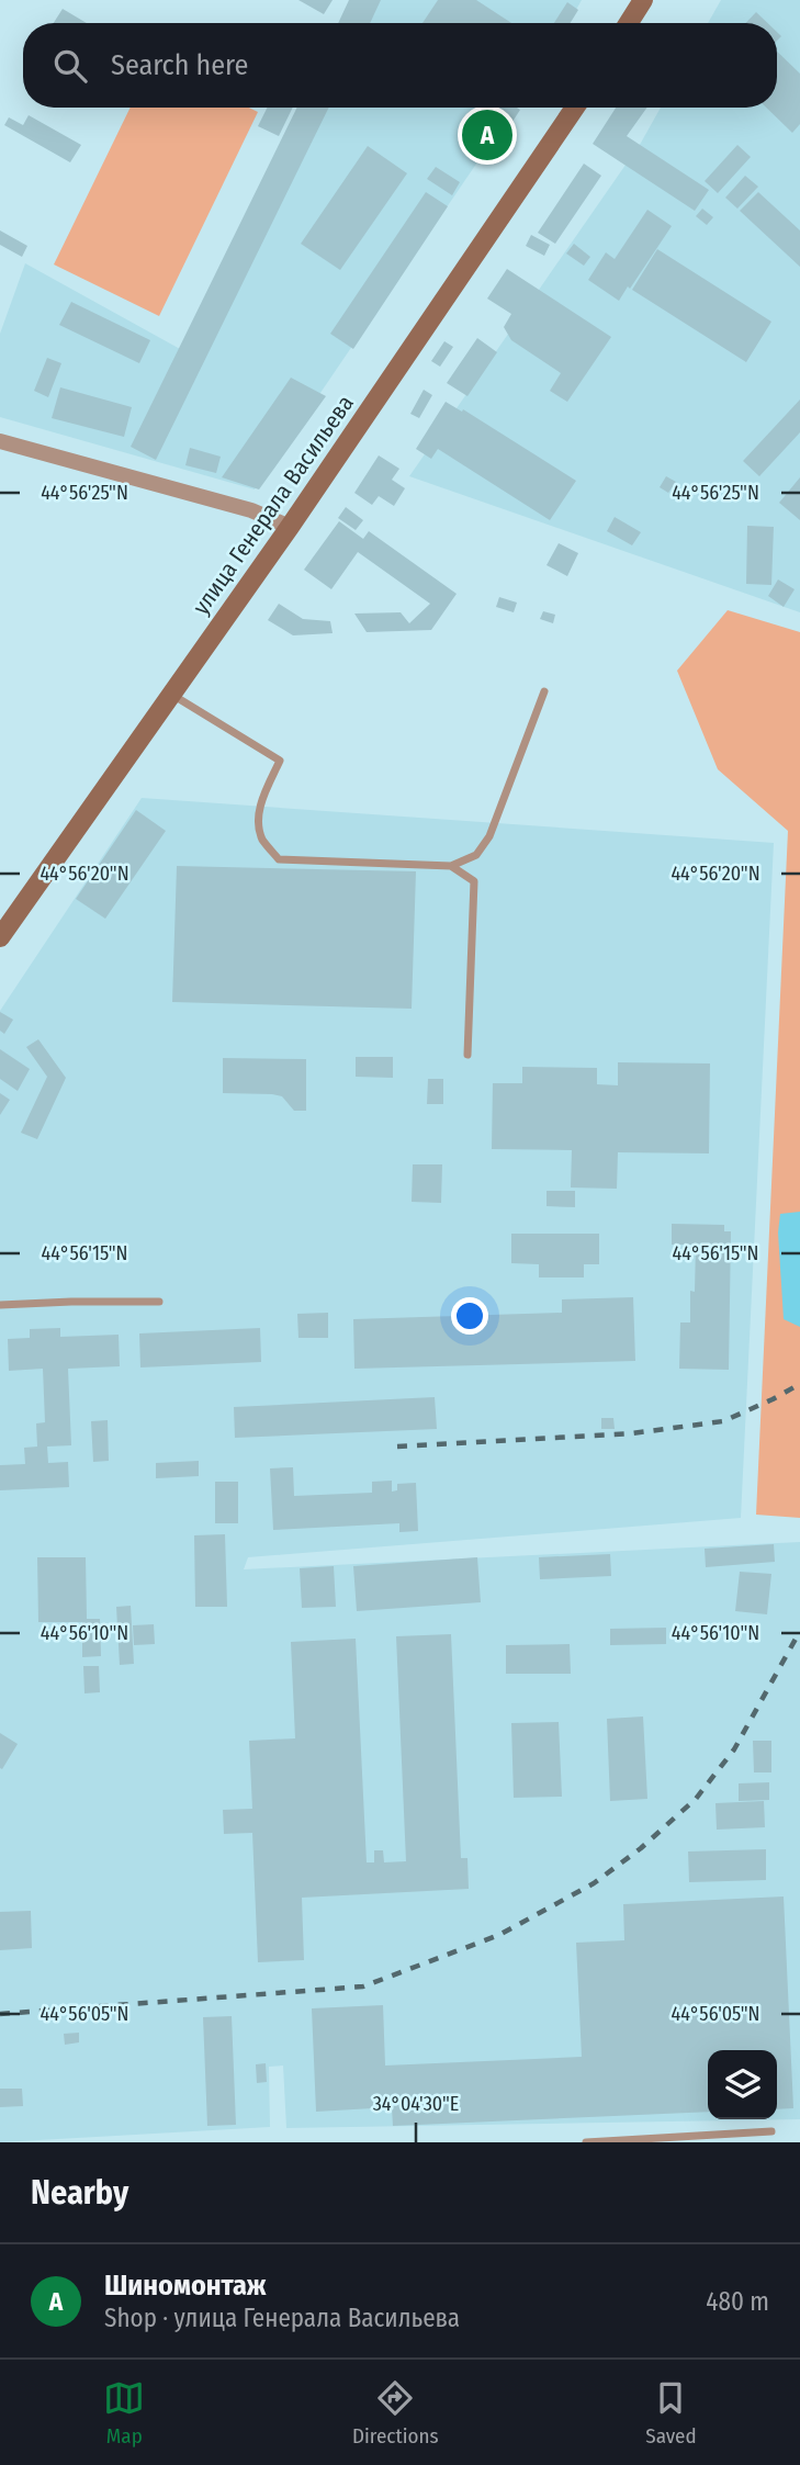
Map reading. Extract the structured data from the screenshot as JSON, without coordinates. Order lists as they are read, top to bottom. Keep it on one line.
{"streets":{"main road":["улица Генерала Васильева"]},"page":{"search":"Search here","pins":"A","heading":"Nearby","list":[{"mark":"A","name":"Шиномонтаж","note":"Shop · улица Генерала Васильева","value":"480 m"}],"nav":["Map","Directions","Saved"]},"coordinates":["44°56'25\"N","44°56'20\"N","44°56'15\"N","44°56'10\"N","44°56'05\"N","34°04'30\"E"]}
